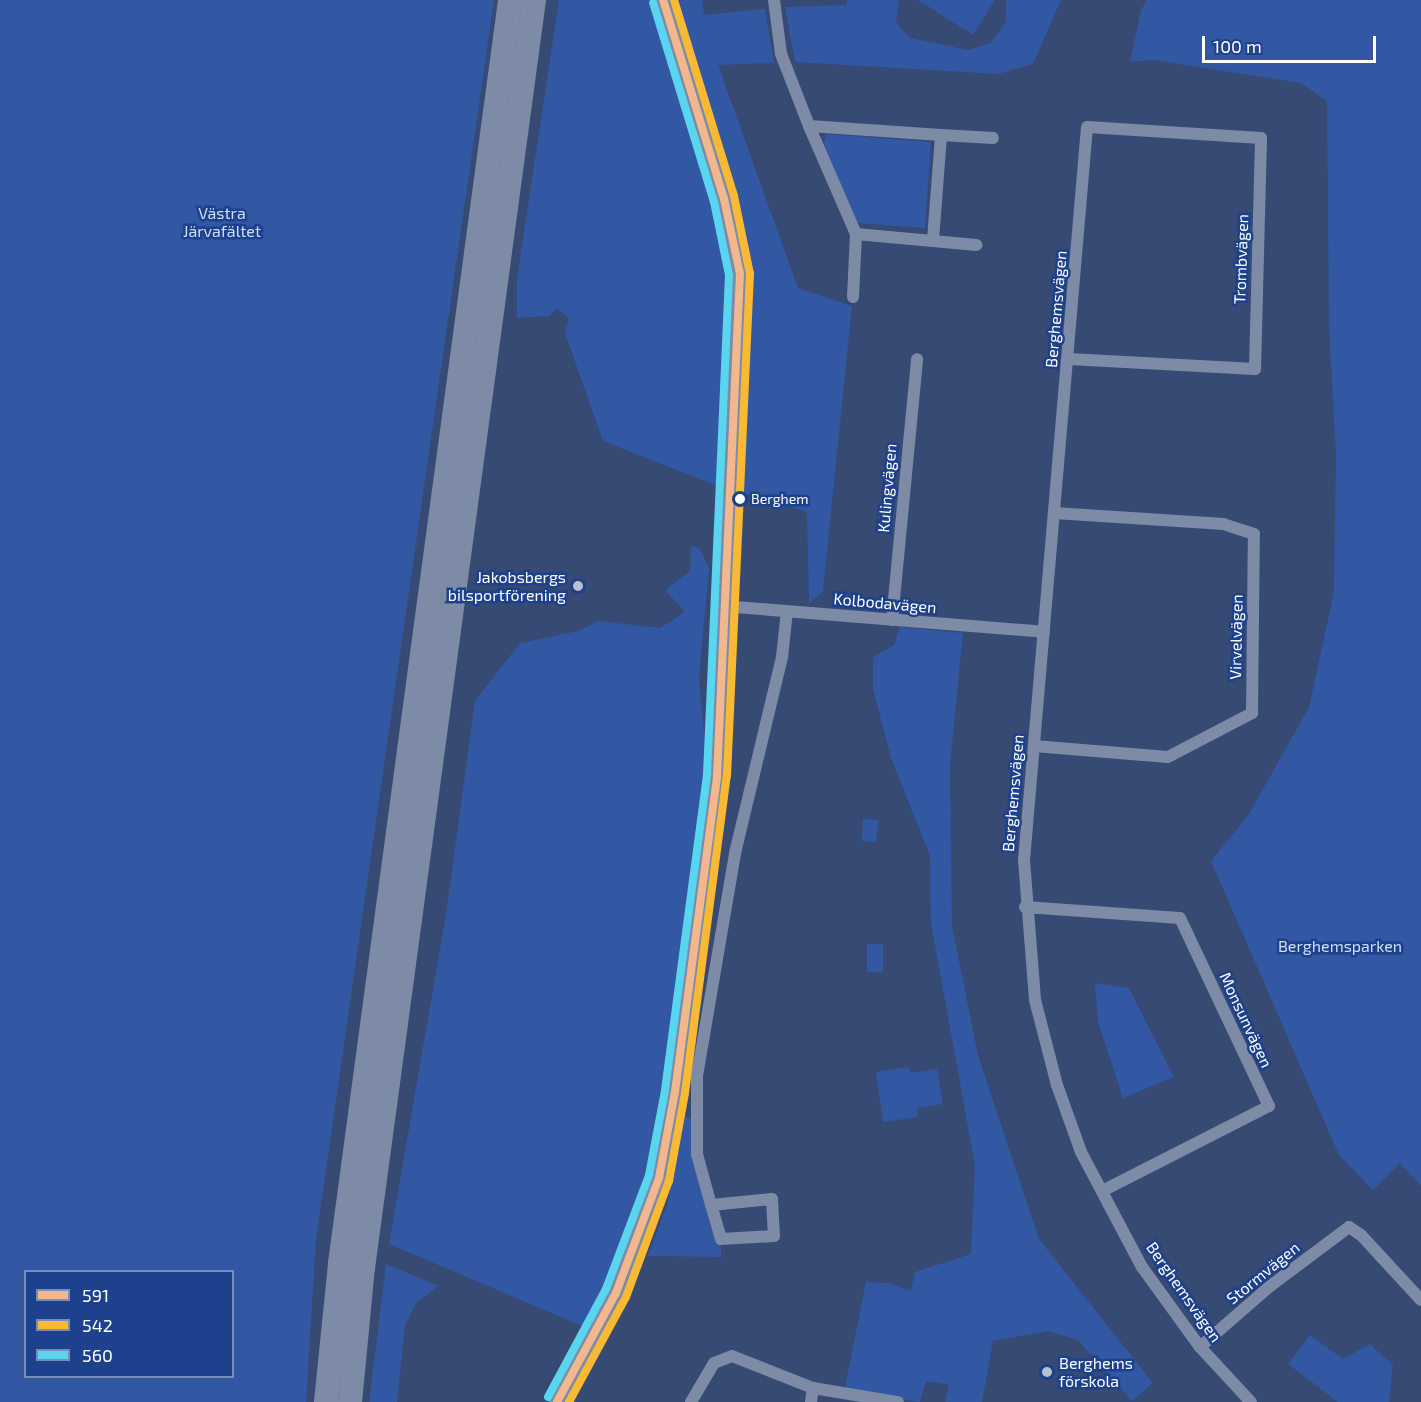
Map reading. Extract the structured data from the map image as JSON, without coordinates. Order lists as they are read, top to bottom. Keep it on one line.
{"streets":{"street":["Trombvägen","Berghemsvägen","Kulingvägen","Kolbodavägen","Virvelvägen","Monsunvägen","Stormvägen"]},"crossings":[["Trombvägen","Berghemsvägen"],["Berghemsvägen","Kolbodavägen"],["Berghemsvägen","Virvelvägen"],["Berghemsvägen","Monsunvägen"],["Berghemsvägen","Stormvägen"],["Kulingvägen","Kolbodavägen"]],"parks":["Västra Järvafältet","Berghemsparken"],"places":["Berghem","Jakobsbergs bilsportförening","Berghems förskola"],"lines":["transit line 591","transit line 542","transit line 560"],"legend":["591","542","560"],"scale_bar":"100 m"}
